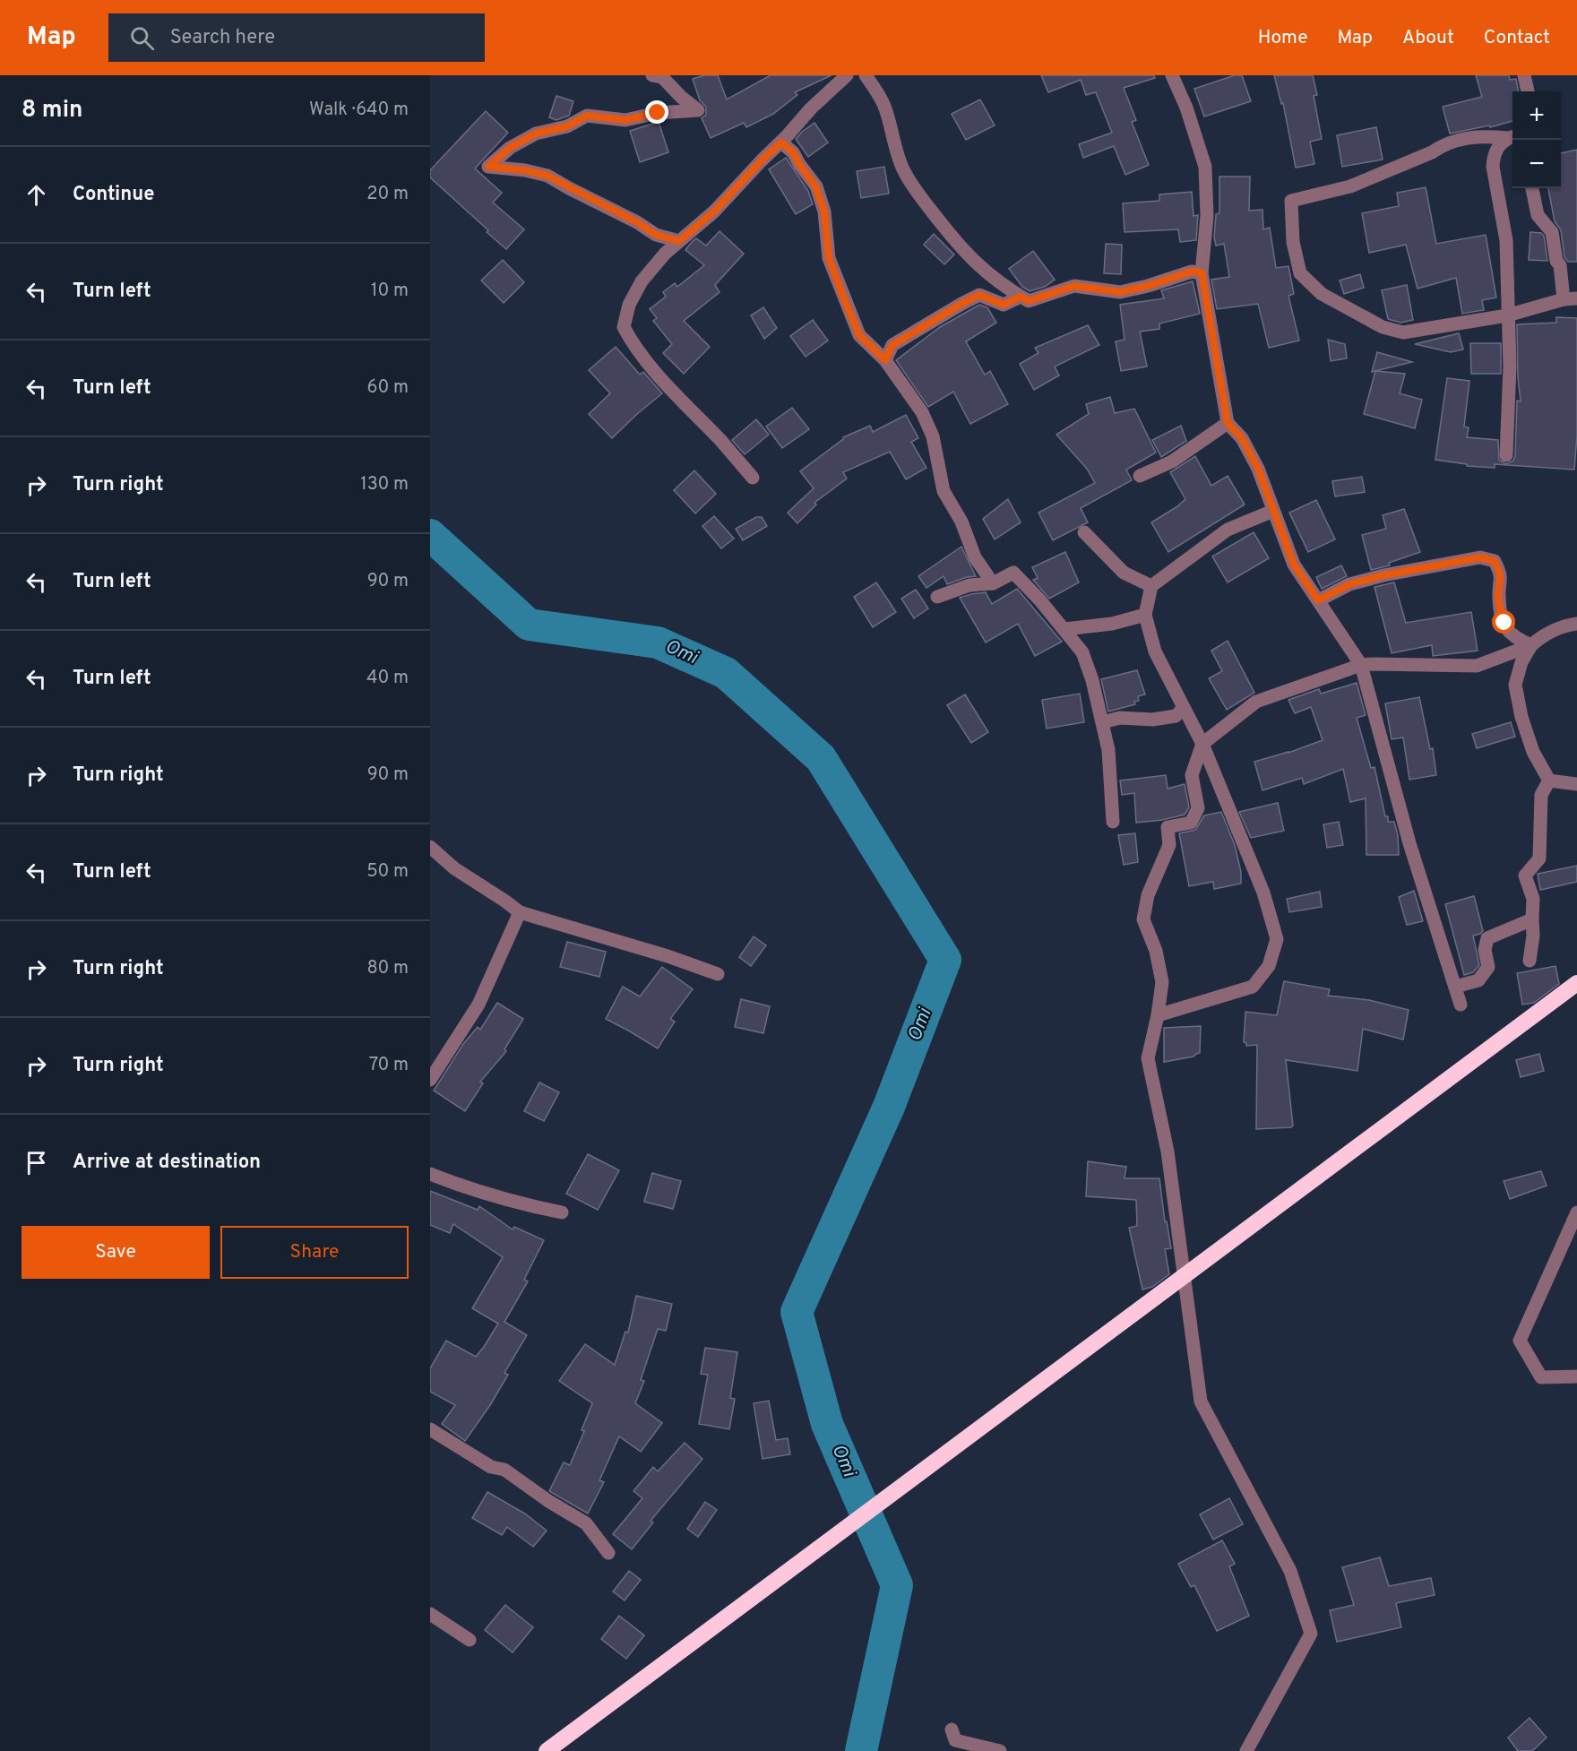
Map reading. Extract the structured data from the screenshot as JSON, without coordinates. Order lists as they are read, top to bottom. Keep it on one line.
{"water":["Omi"],"page":{"header":"Map","search":"Search here","nav":["Home","Map","About","Contact"],"heading":["8 min","Walk · 640 m"],"map_buttons":["+","−"],"list":[["Continue","20 m"],["Turn left","10 m"],["Turn left","60 m"],["Turn right","130 m"],["Turn left","90 m"],["Turn left","40 m"],["Turn right","90 m"],["Turn left","50 m"],["Turn right","80 m"],["Turn right","70 m"],"Arrive at destination"],"buttons":["Save","Share"]}}
